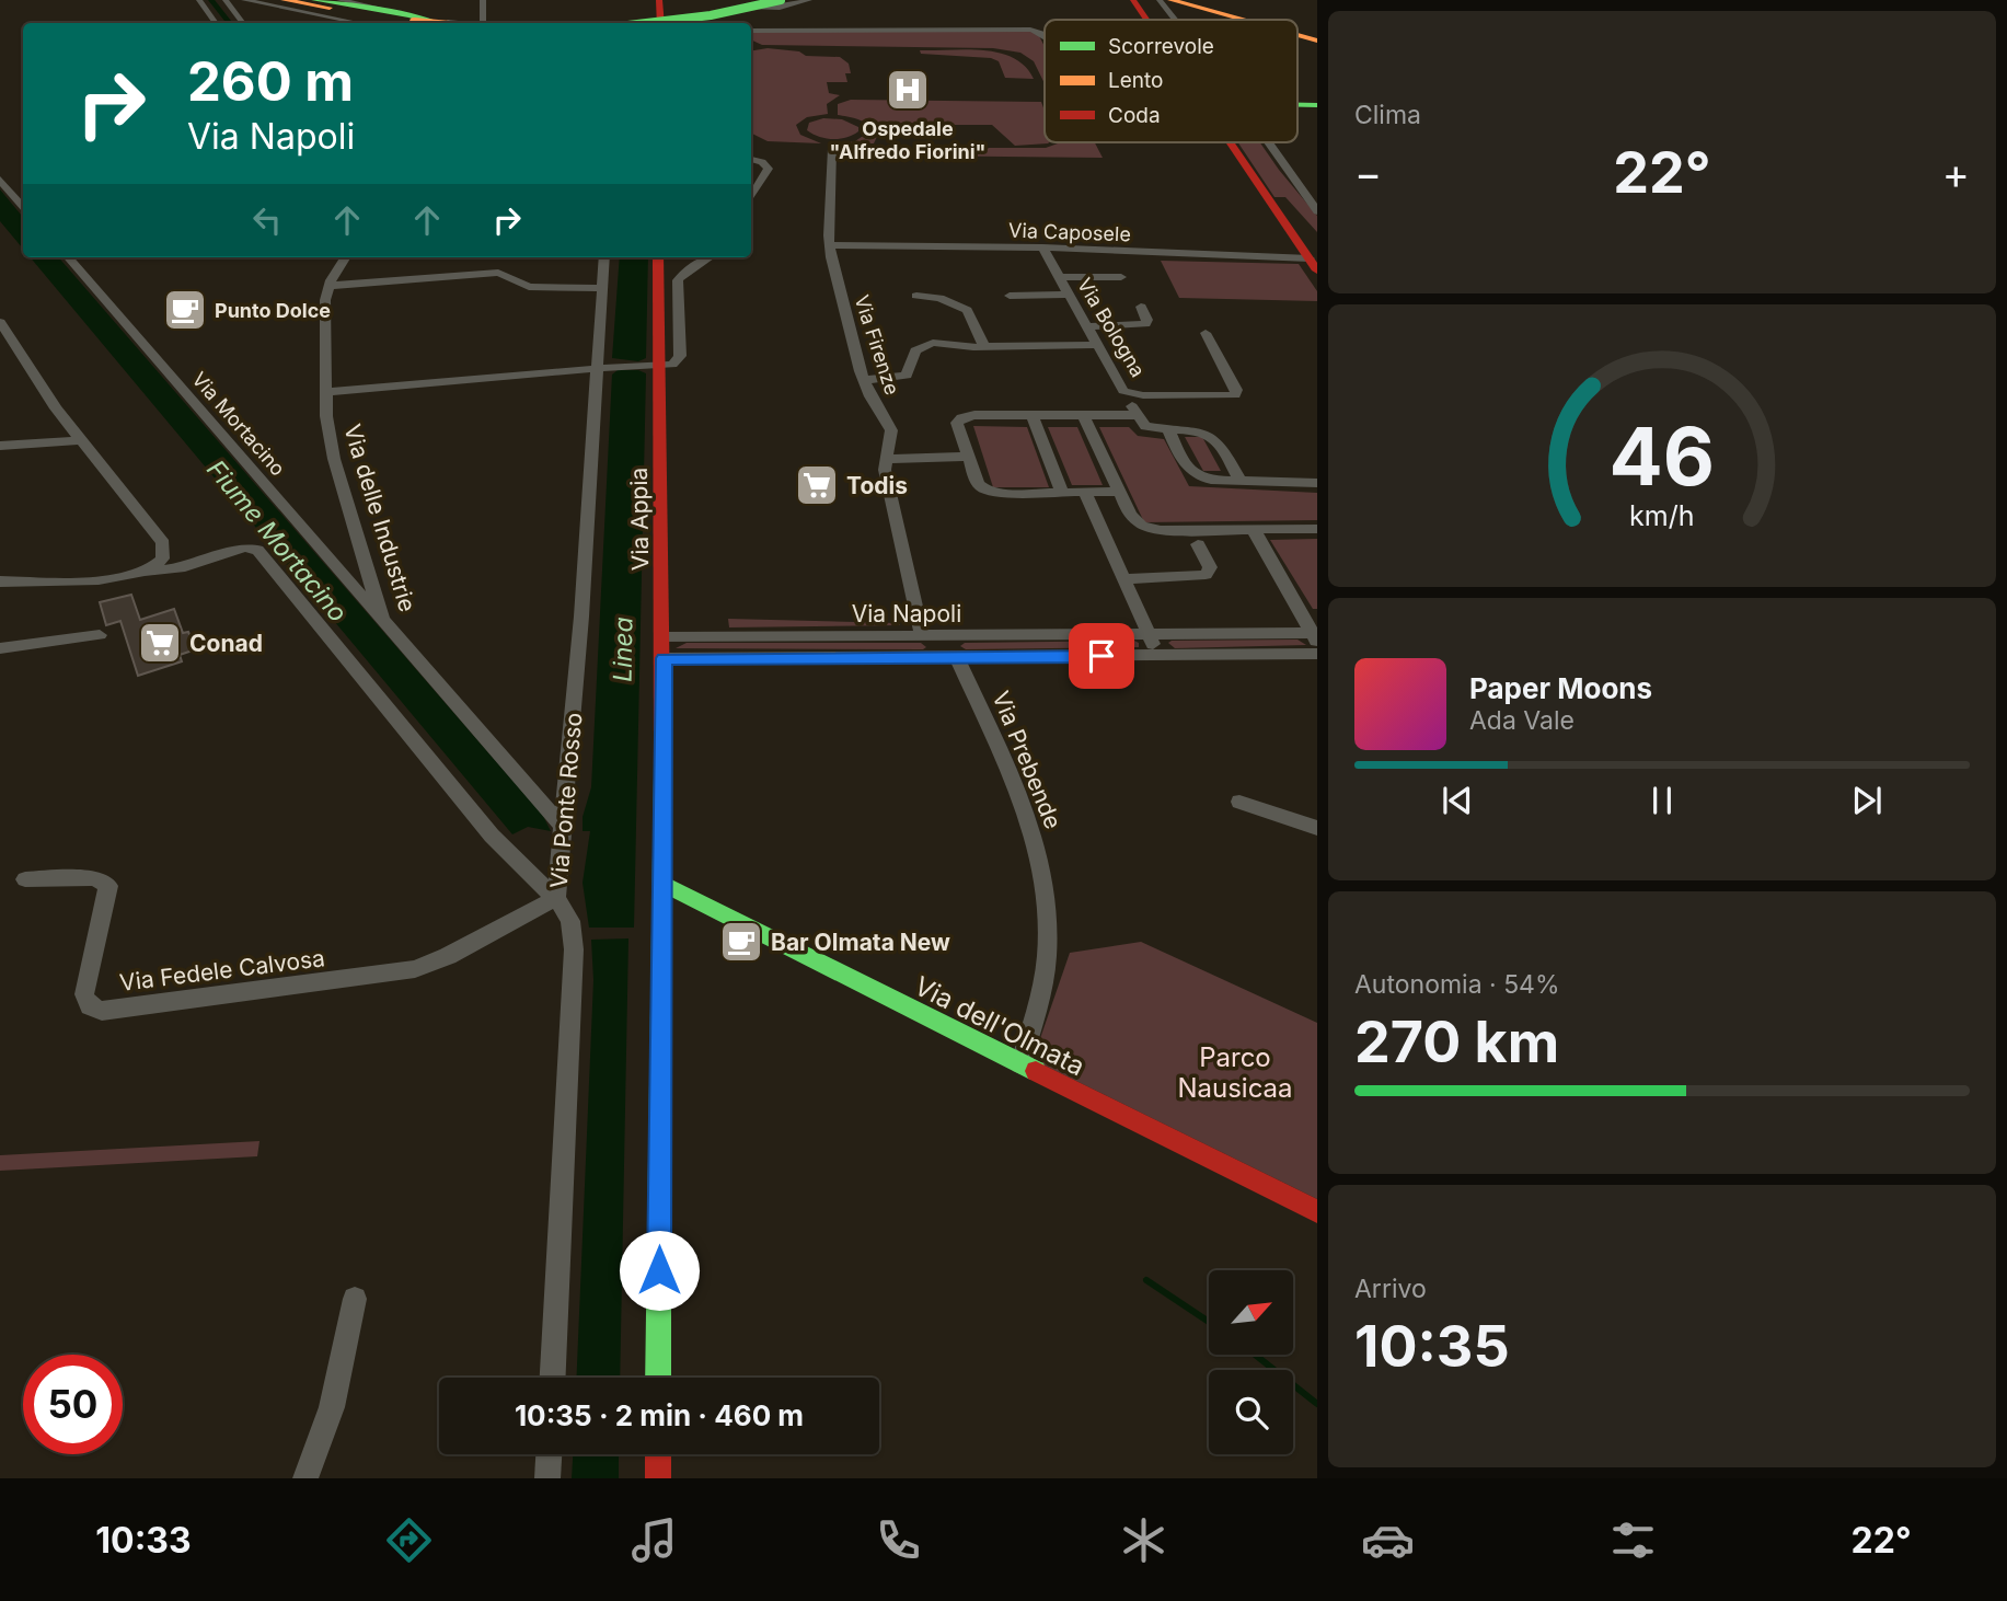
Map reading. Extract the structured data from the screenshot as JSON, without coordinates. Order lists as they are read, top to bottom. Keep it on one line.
{"streets":{"main road":["Via Appia","Via dell'Olmata"],"street":["Via Caposele","Via Bologna","Via Firenze","Via Mortacino","Via delle Industrie","Via Napoli","Via Prebende","Via Ponte Rosso","Via Fedele Calvosa"]},"crossings":[["Via Caposele","Via Bologna"],["Via Caposele","Via Firenze"],["Via Firenze","Via Napoli"],["Via Mortacino","Via delle Industrie"],["Via delle Industrie","Via Ponte Rosso"],["Via Appia","Via Napoli"],["Via Appia","Via dell'Olmata"],["Via Napoli","Via Prebende"],["Via Prebende","Via dell'Olmata"],["Via Ponte Rosso","Via Fedele Calvosa"]],"water":["Fiume Mortacino","Linea"],"parks":["Parco Nausicaa"],"places":{"hospital":["Ospedale \"Alfredo Fiorini\""],"cafe":["Punto Dolce","Bar Olmata New"],"supermarket":["Todis","Conad"]},"legend":["Scorrevole","Lento","Coda"],"north":"top right","page":{"tile":["Clima",["Autonomia · 54%","270 km"],["Arrivo","10:35"]],"turn":["260 m","Via Napoli"],"heat":["−","22°","+"],"song":["Paper Moons","Ada Vale"],"limit":"50","trip":"10:35 · 2 min · 460 m","tabs":["10:33","22°"],"gauge":["46","km/h"]}}
